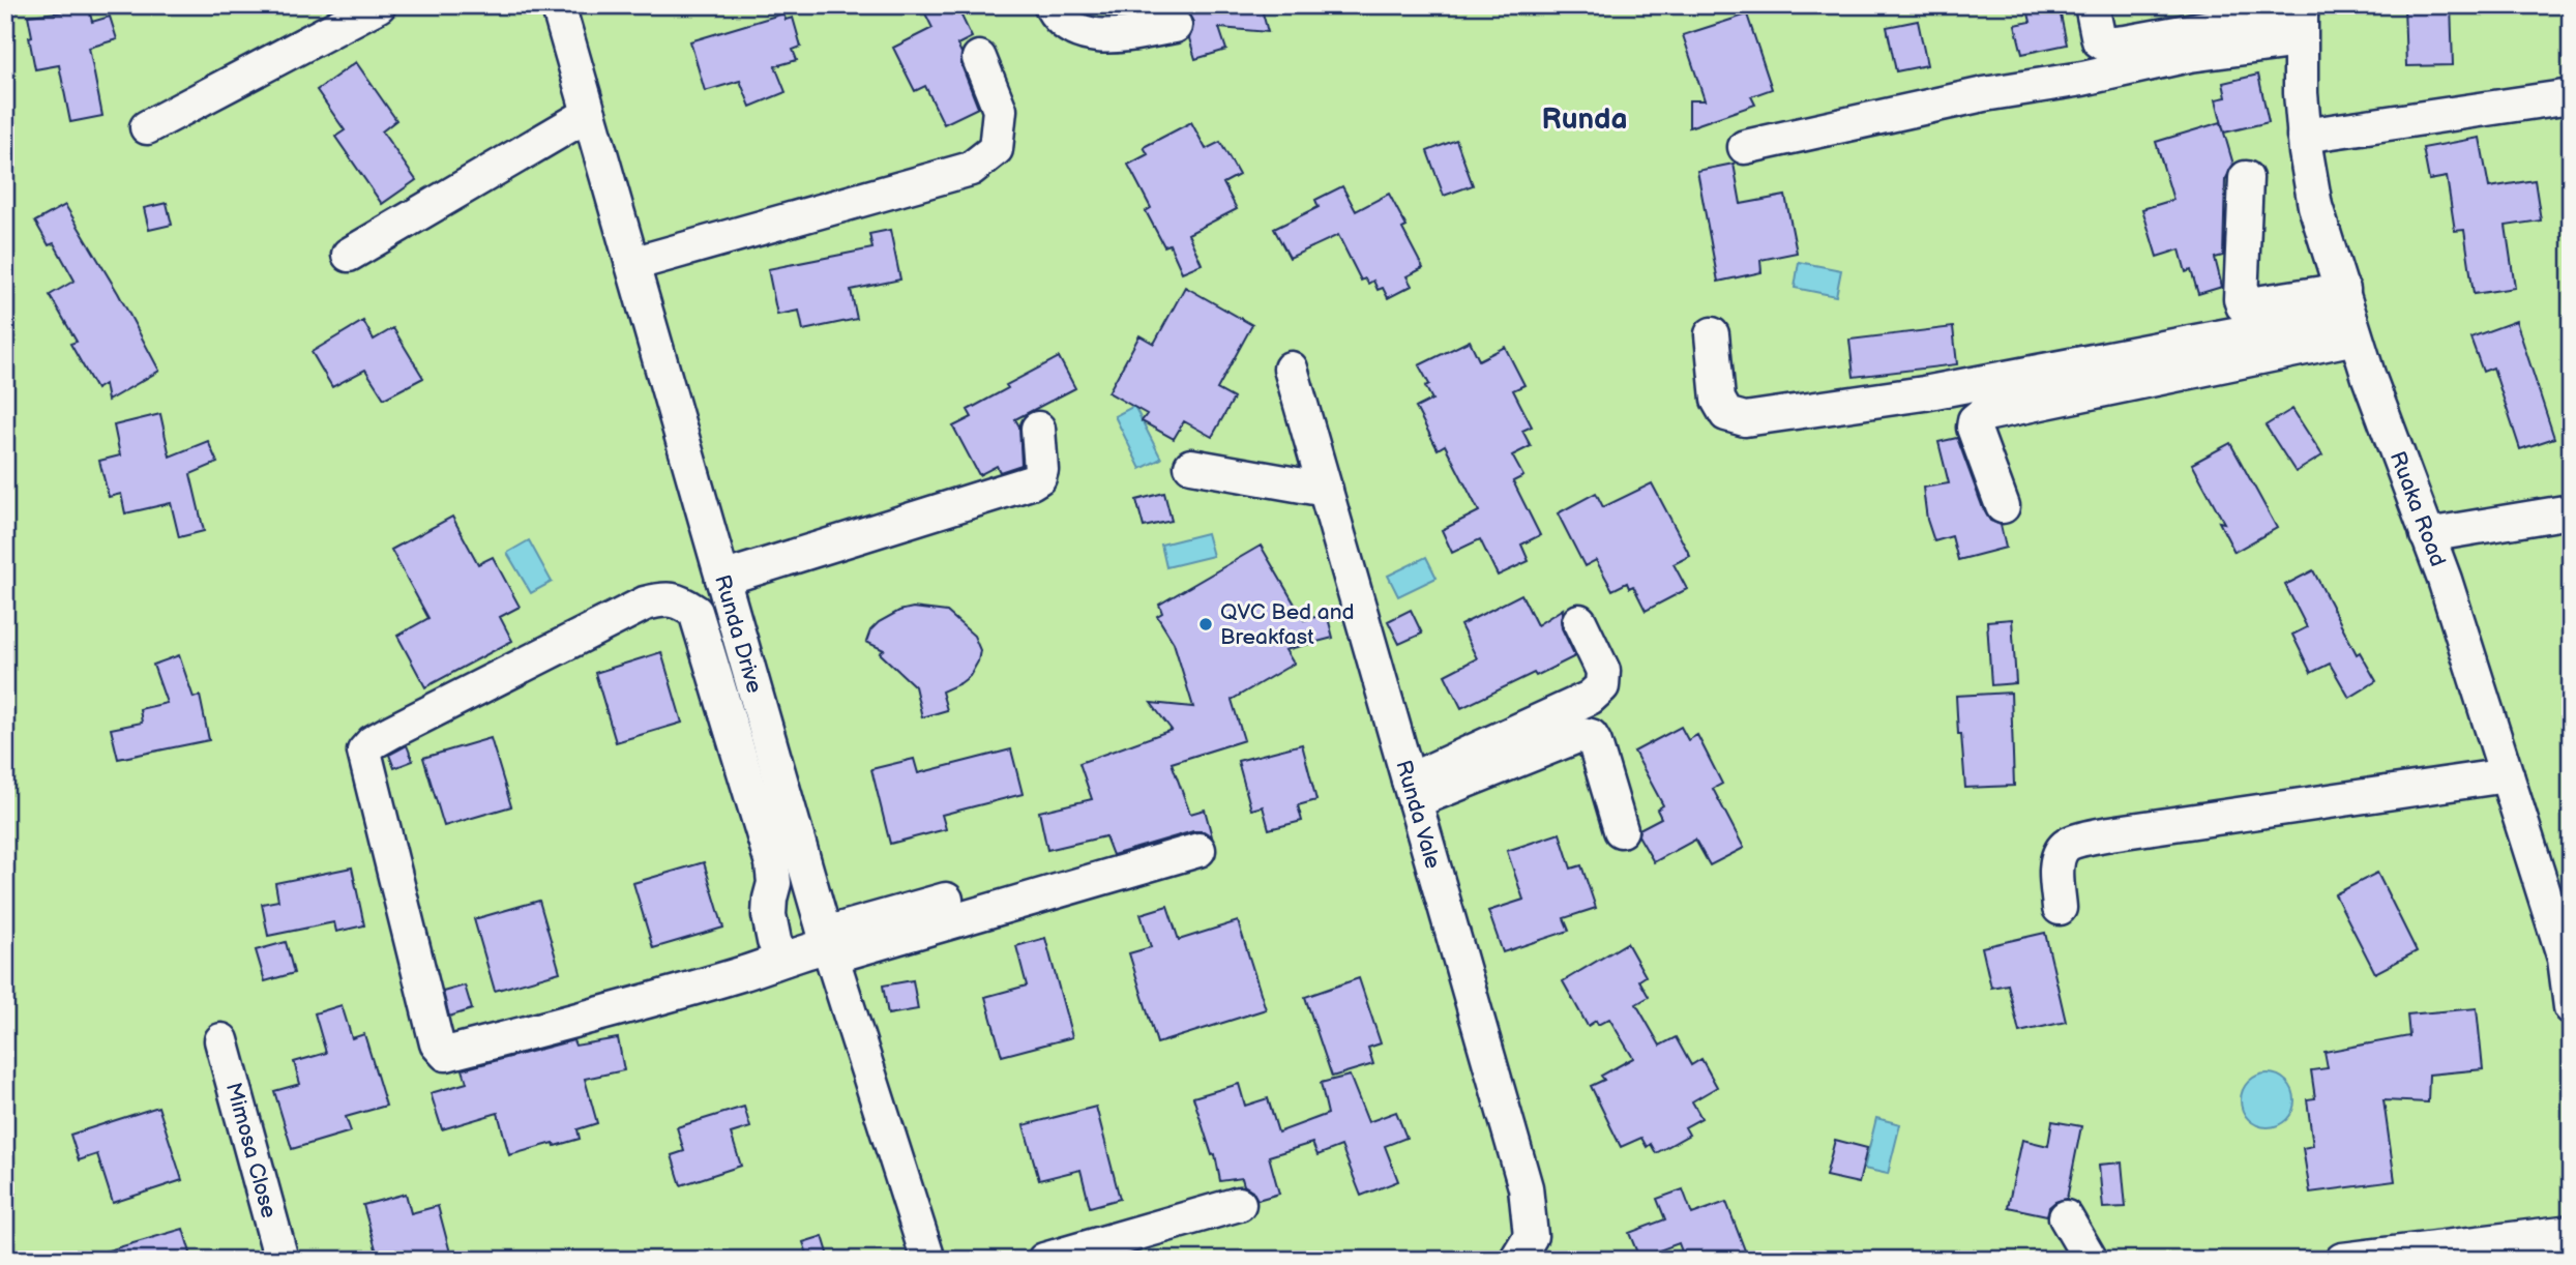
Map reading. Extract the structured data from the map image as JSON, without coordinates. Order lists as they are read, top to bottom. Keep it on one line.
{"streets":{"street":["Ruaka Road","Runda Drive","Runda Vale","Mimosa Close"]},"districts":["Runda"],"places":["QVC Bed and Breakfast"]}
